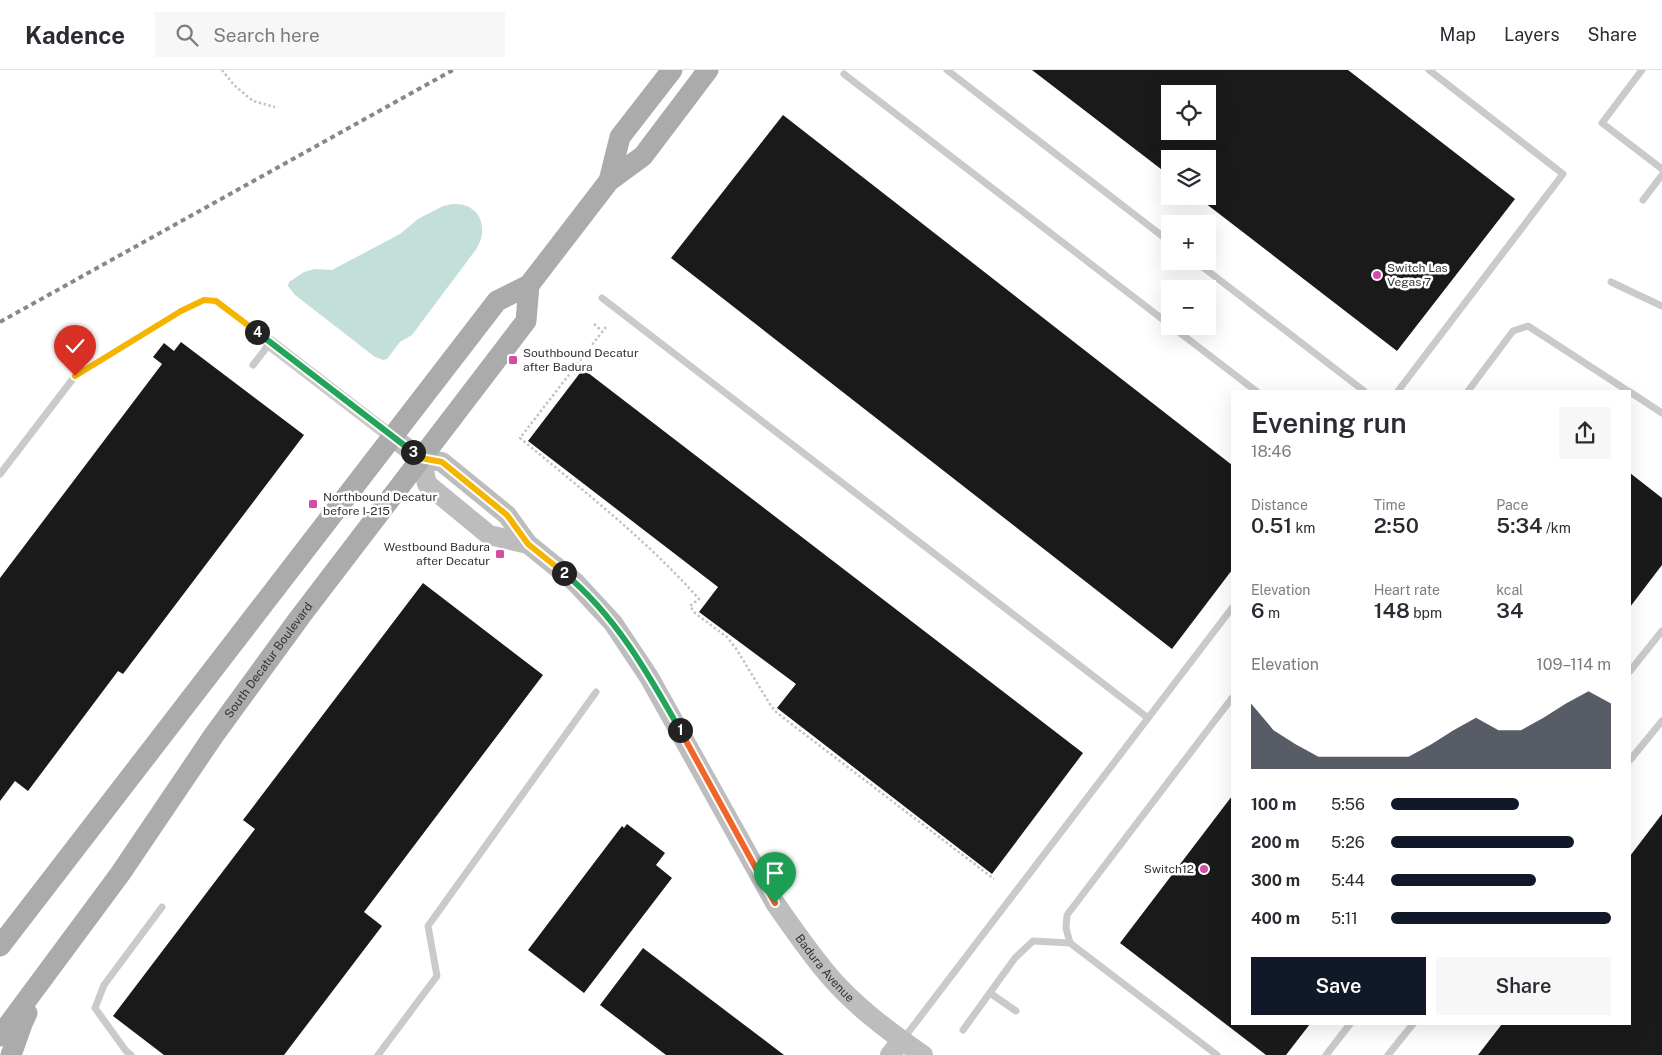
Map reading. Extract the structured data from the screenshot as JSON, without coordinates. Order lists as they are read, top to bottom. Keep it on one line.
{"streets":{"main road":["South Decatur Boulevard","Badura Avenue"]},"crossings":[["South Decatur Boulevard","Badura Avenue"]],"places":{"other":["Switch Las Vegas 7","Switch12"],"transit":["Southbound Decatur after Badura","Northbound Decatur before I-215","Westbound Badura after Decatur"]},"page":{"header":"Kadence","search":"Search here","nav":["Map","Layers","Share"],"map_buttons":["+","−"],"pins":["4","3","2","1"],"heading":["Evening run","18:46"],"stats":[["Distance","0.51 km"],["Time","2:50"],["Pace","5:34 /km"],["Elevation","6 m"],["Heart rate","148 bpm"],["kcal","34"]],"chart":["Elevation","109–114 m"],"list":[{"name":"100 m","note":"5:56"},{"name":"200 m","note":"5:26"},{"name":"300 m","note":"5:44"},{"name":"400 m","note":"5:11"}],"buttons":["Save","Share"]}}
